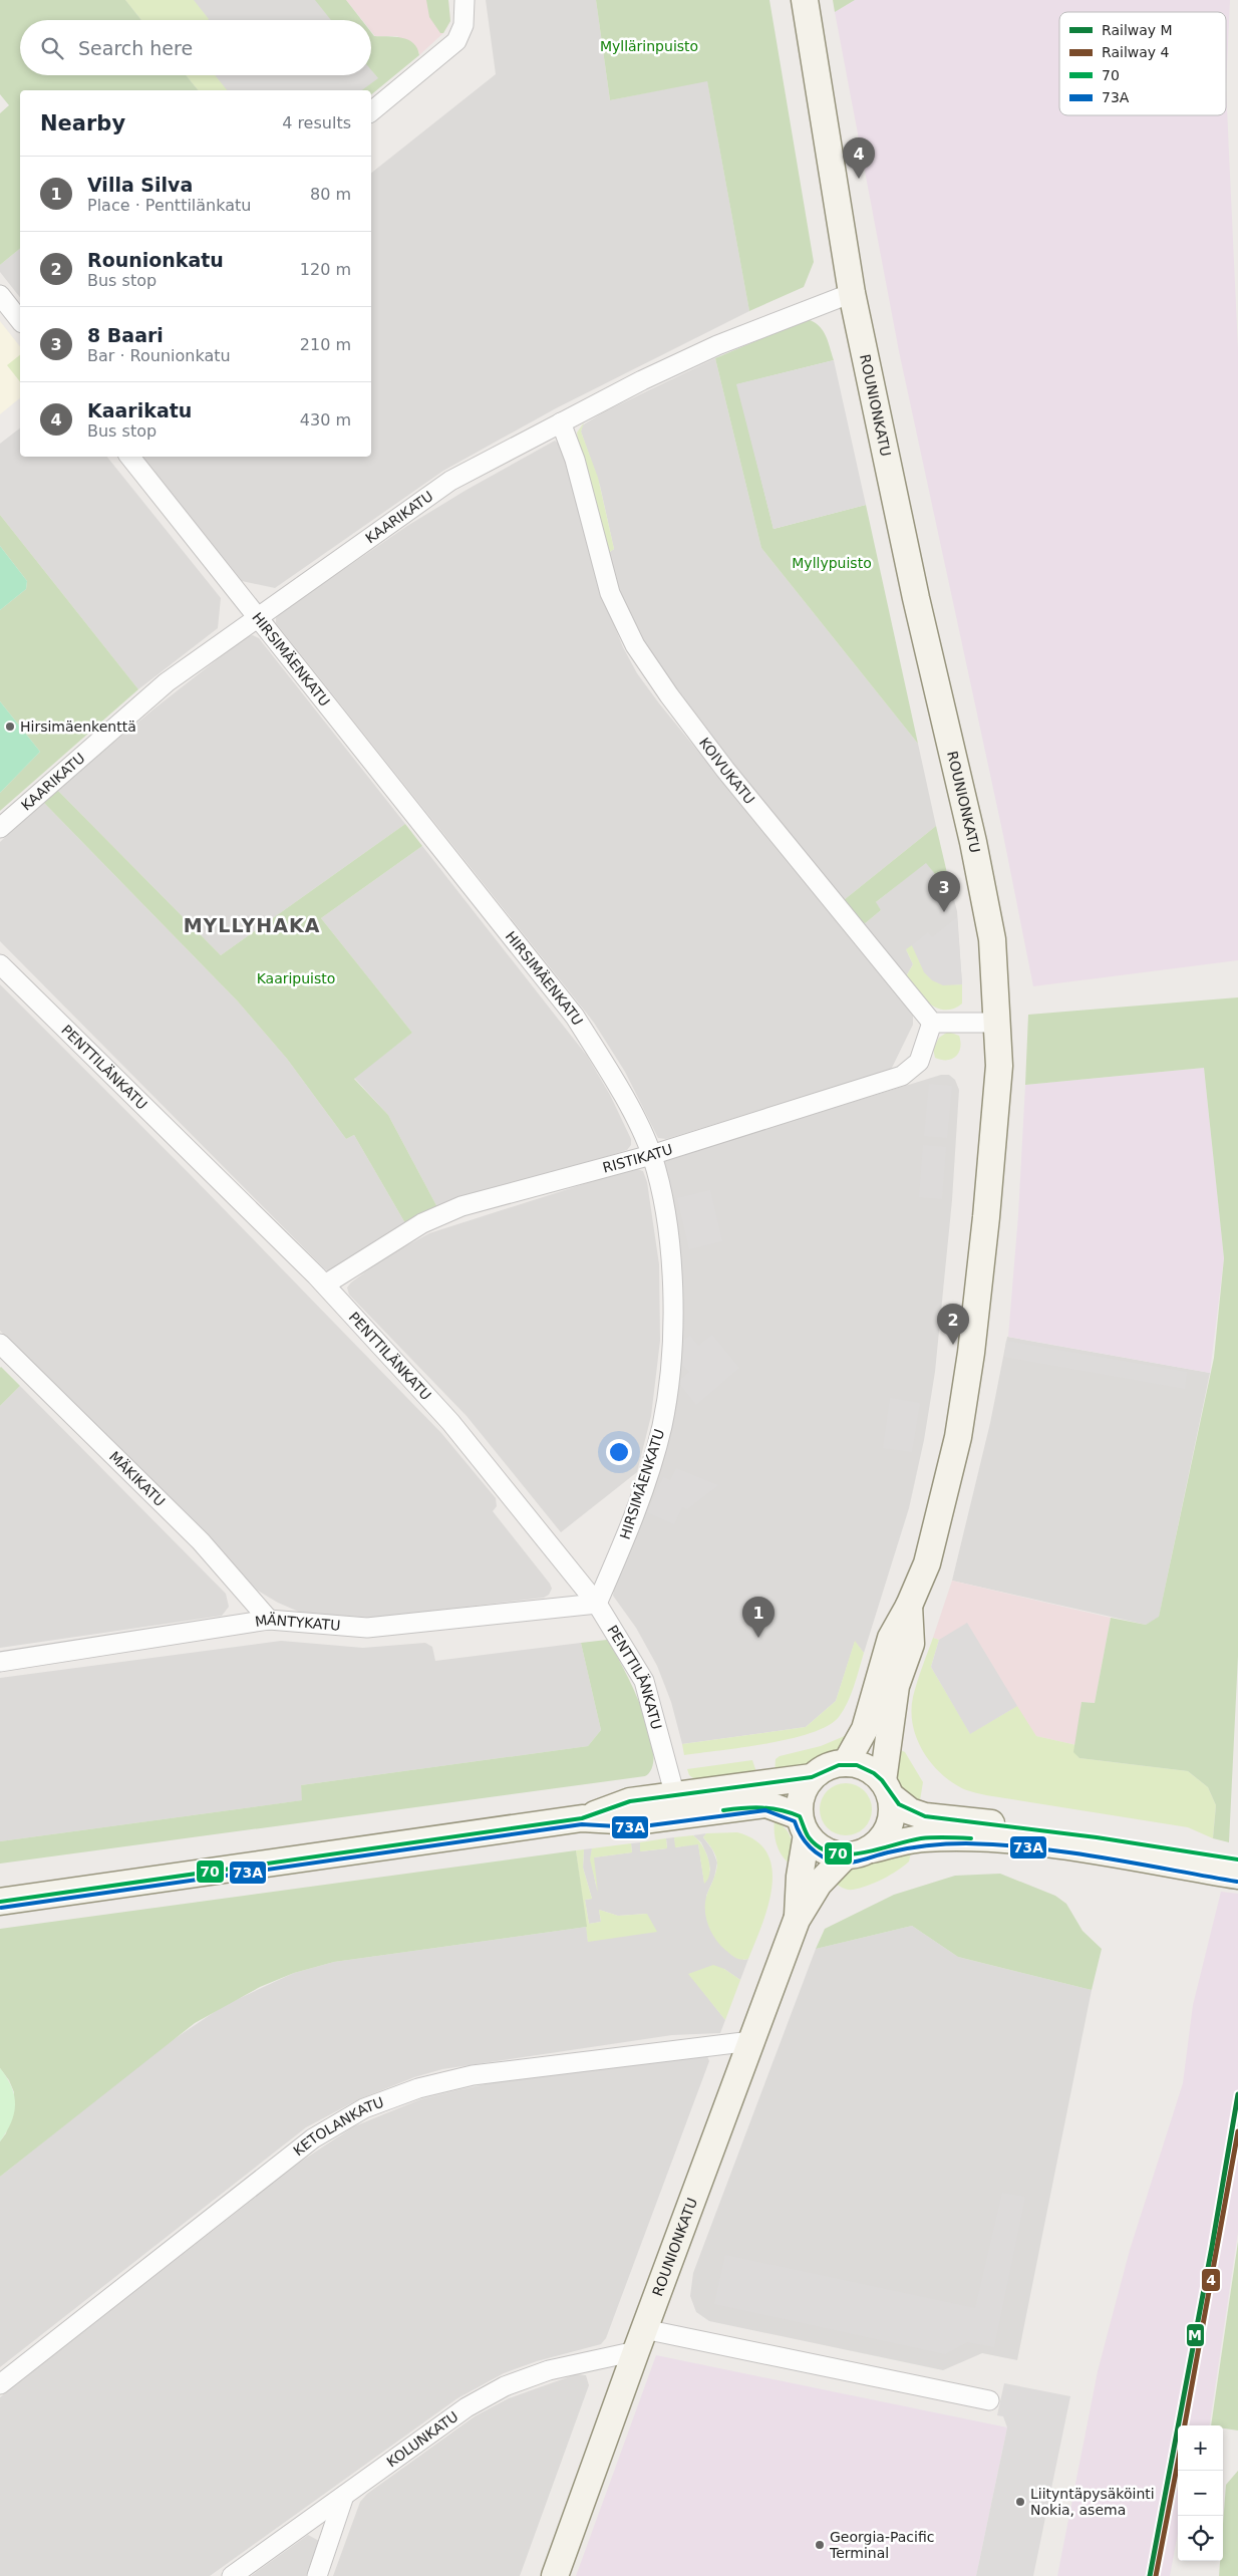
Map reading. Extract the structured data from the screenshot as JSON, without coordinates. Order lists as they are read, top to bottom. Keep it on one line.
{"streets":{"main road":["ROUNIONKATU"],"street":["KAARIKATU","HIRSIMÄENKATU","KOIVUKATU","PENTTILÄNKATU","RISTIKATU","MÄKIKATU","MÄNTYKATU","KETOLANKATU","KOLUNKATU"]},"crossings":[["ROUNIONKATU","KAARIKATU"],["ROUNIONKATU","KETOLANKATU"],["ROUNIONKATU","KOLUNKATU"],["KAARIKATU","HIRSIMÄENKATU"],["KAARIKATU","KOIVUKATU"],["HIRSIMÄENKATU","PENTTILÄNKATU"],["HIRSIMÄENKATU","RISTIKATU"],["HIRSIMÄENKATU","MÄNTYKATU"],["KOIVUKATU","RISTIKATU"],["PENTTILÄNKATU","RISTIKATU"],["PENTTILÄNKATU","MÄNTYKATU"],["MÄKIKATU","MÄNTYKATU"]],"districts":["MYLLYHAKA"],"parks":["Myllärinpuisto","Myllypuisto","Kaaripuisto"],"places":["Hirsimäenkenttä","Liityntäpysäköinti Nokia, asema","Georgia-Pacific Terminal"],"lines":["transit line 70","transit line 73A","rail line M","rail line 4"],"legend":["Railway M","Railway 4","70","73A"],"page":{"search":"Search here","heading":["Nearby","4 results"],"pins":["4","3","2","1"],"list":[{"mark":"1","name":"Villa Silva","note":"Place · Penttilänkatu","value":"80 m"},{"mark":"2","name":"Rounionkatu","note":"Bus stop","value":"120 m"},{"mark":"3","name":"8 Baari","note":"Bar · Rounionkatu","value":"210 m"},{"mark":"4","name":"Kaarikatu","note":"Bus stop","value":"430 m"}],"map_buttons":["+","−"]}}
